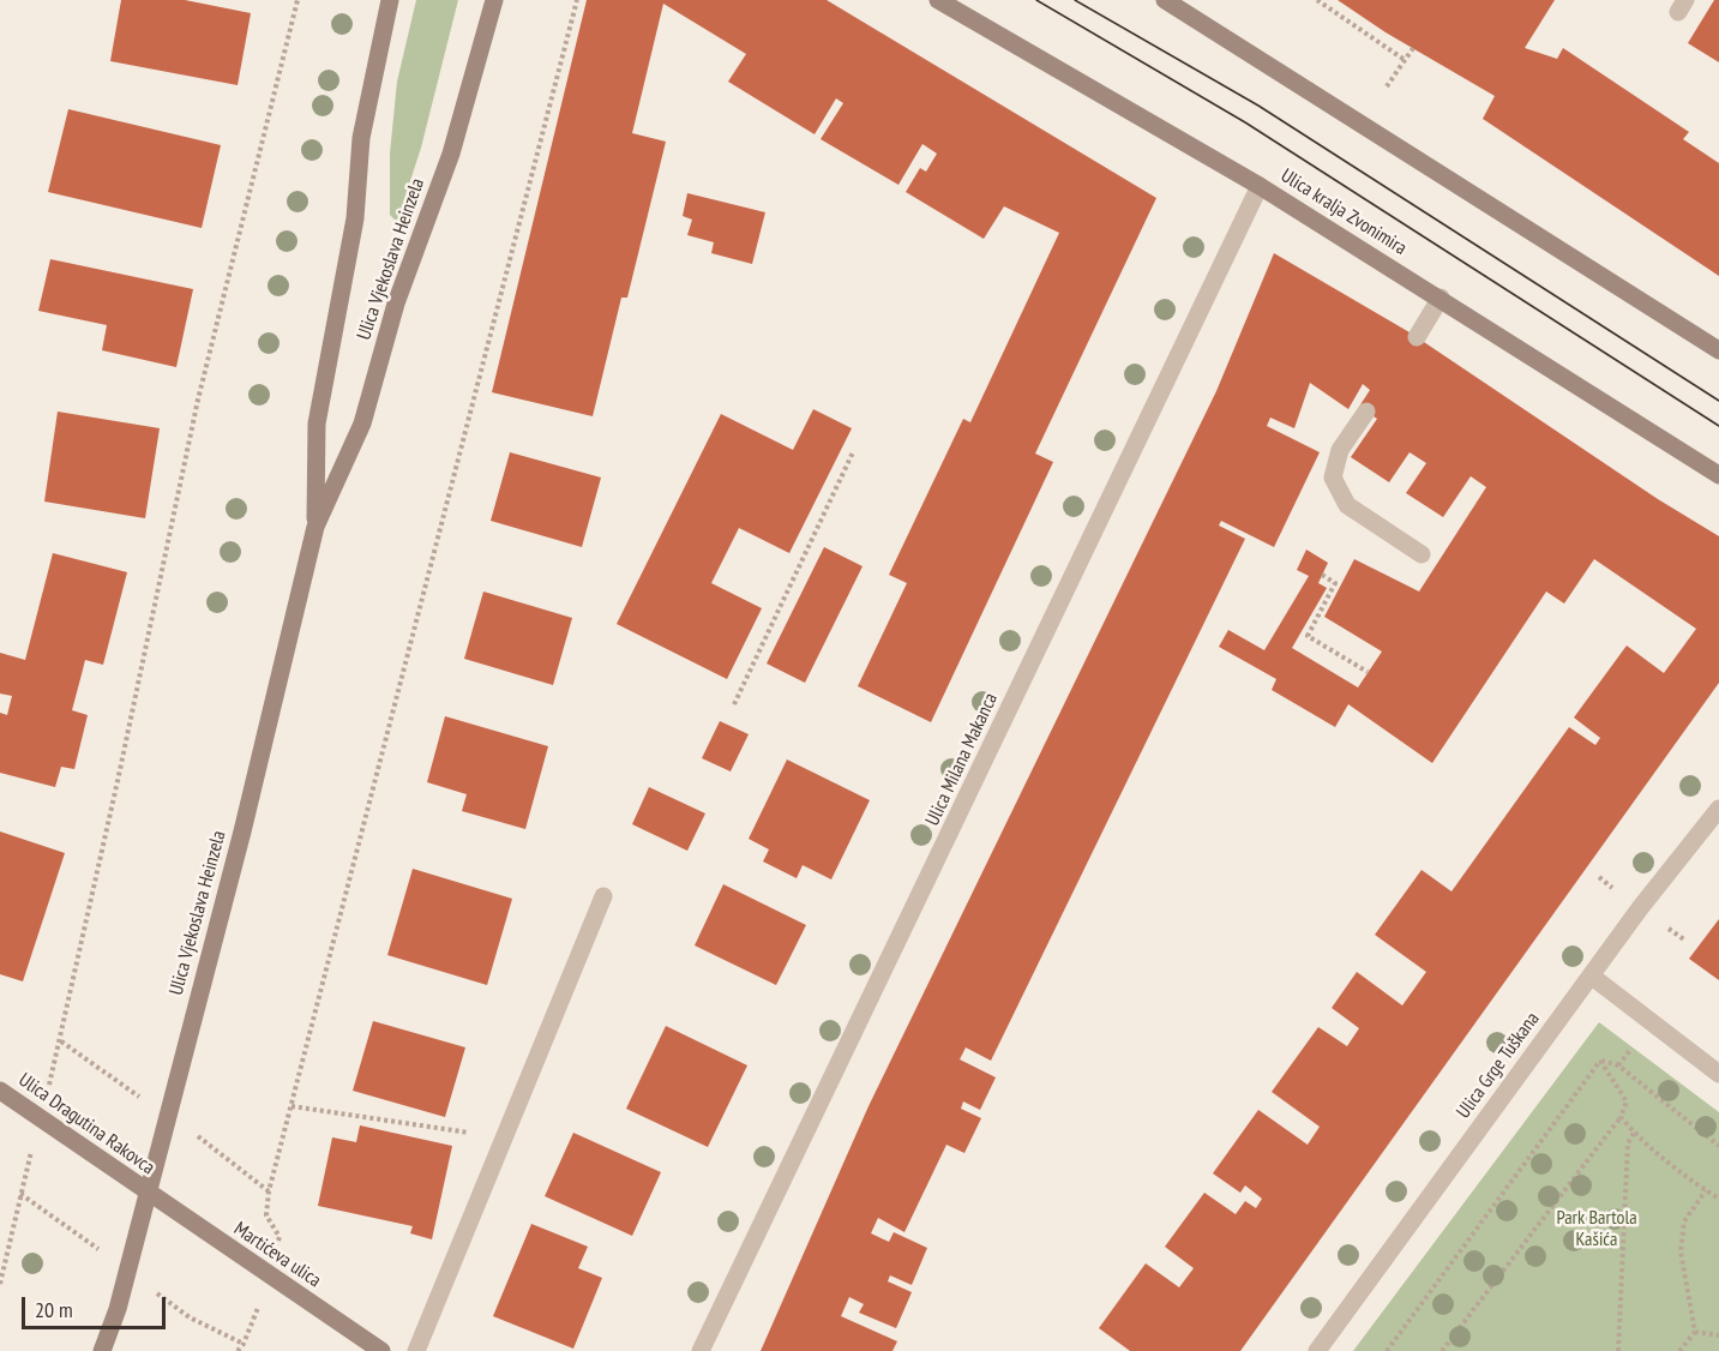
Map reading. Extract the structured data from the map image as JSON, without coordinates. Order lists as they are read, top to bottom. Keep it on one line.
{"streets":{"main road":["Ulica kralja Zvonimira","Ulica Vjekoslava Heinzela","Ulica Dragutina Rakovca","Martićeva ulica"],"street":["Ulica Milana Makanca","Ulica Grge Tuškana"]},"crossings":[["Ulica kralja Zvonimira","Ulica Milana Makanca"],["Ulica Vjekoslava Heinzela","Ulica Dragutina Rakovca"],["Ulica Vjekoslava Heinzela","Martićeva ulica"],["Ulica Dragutina Rakovca","Martićeva ulica"]],"parks":["Park Bartola Kašića"],"scale_bar":"20 m"}
